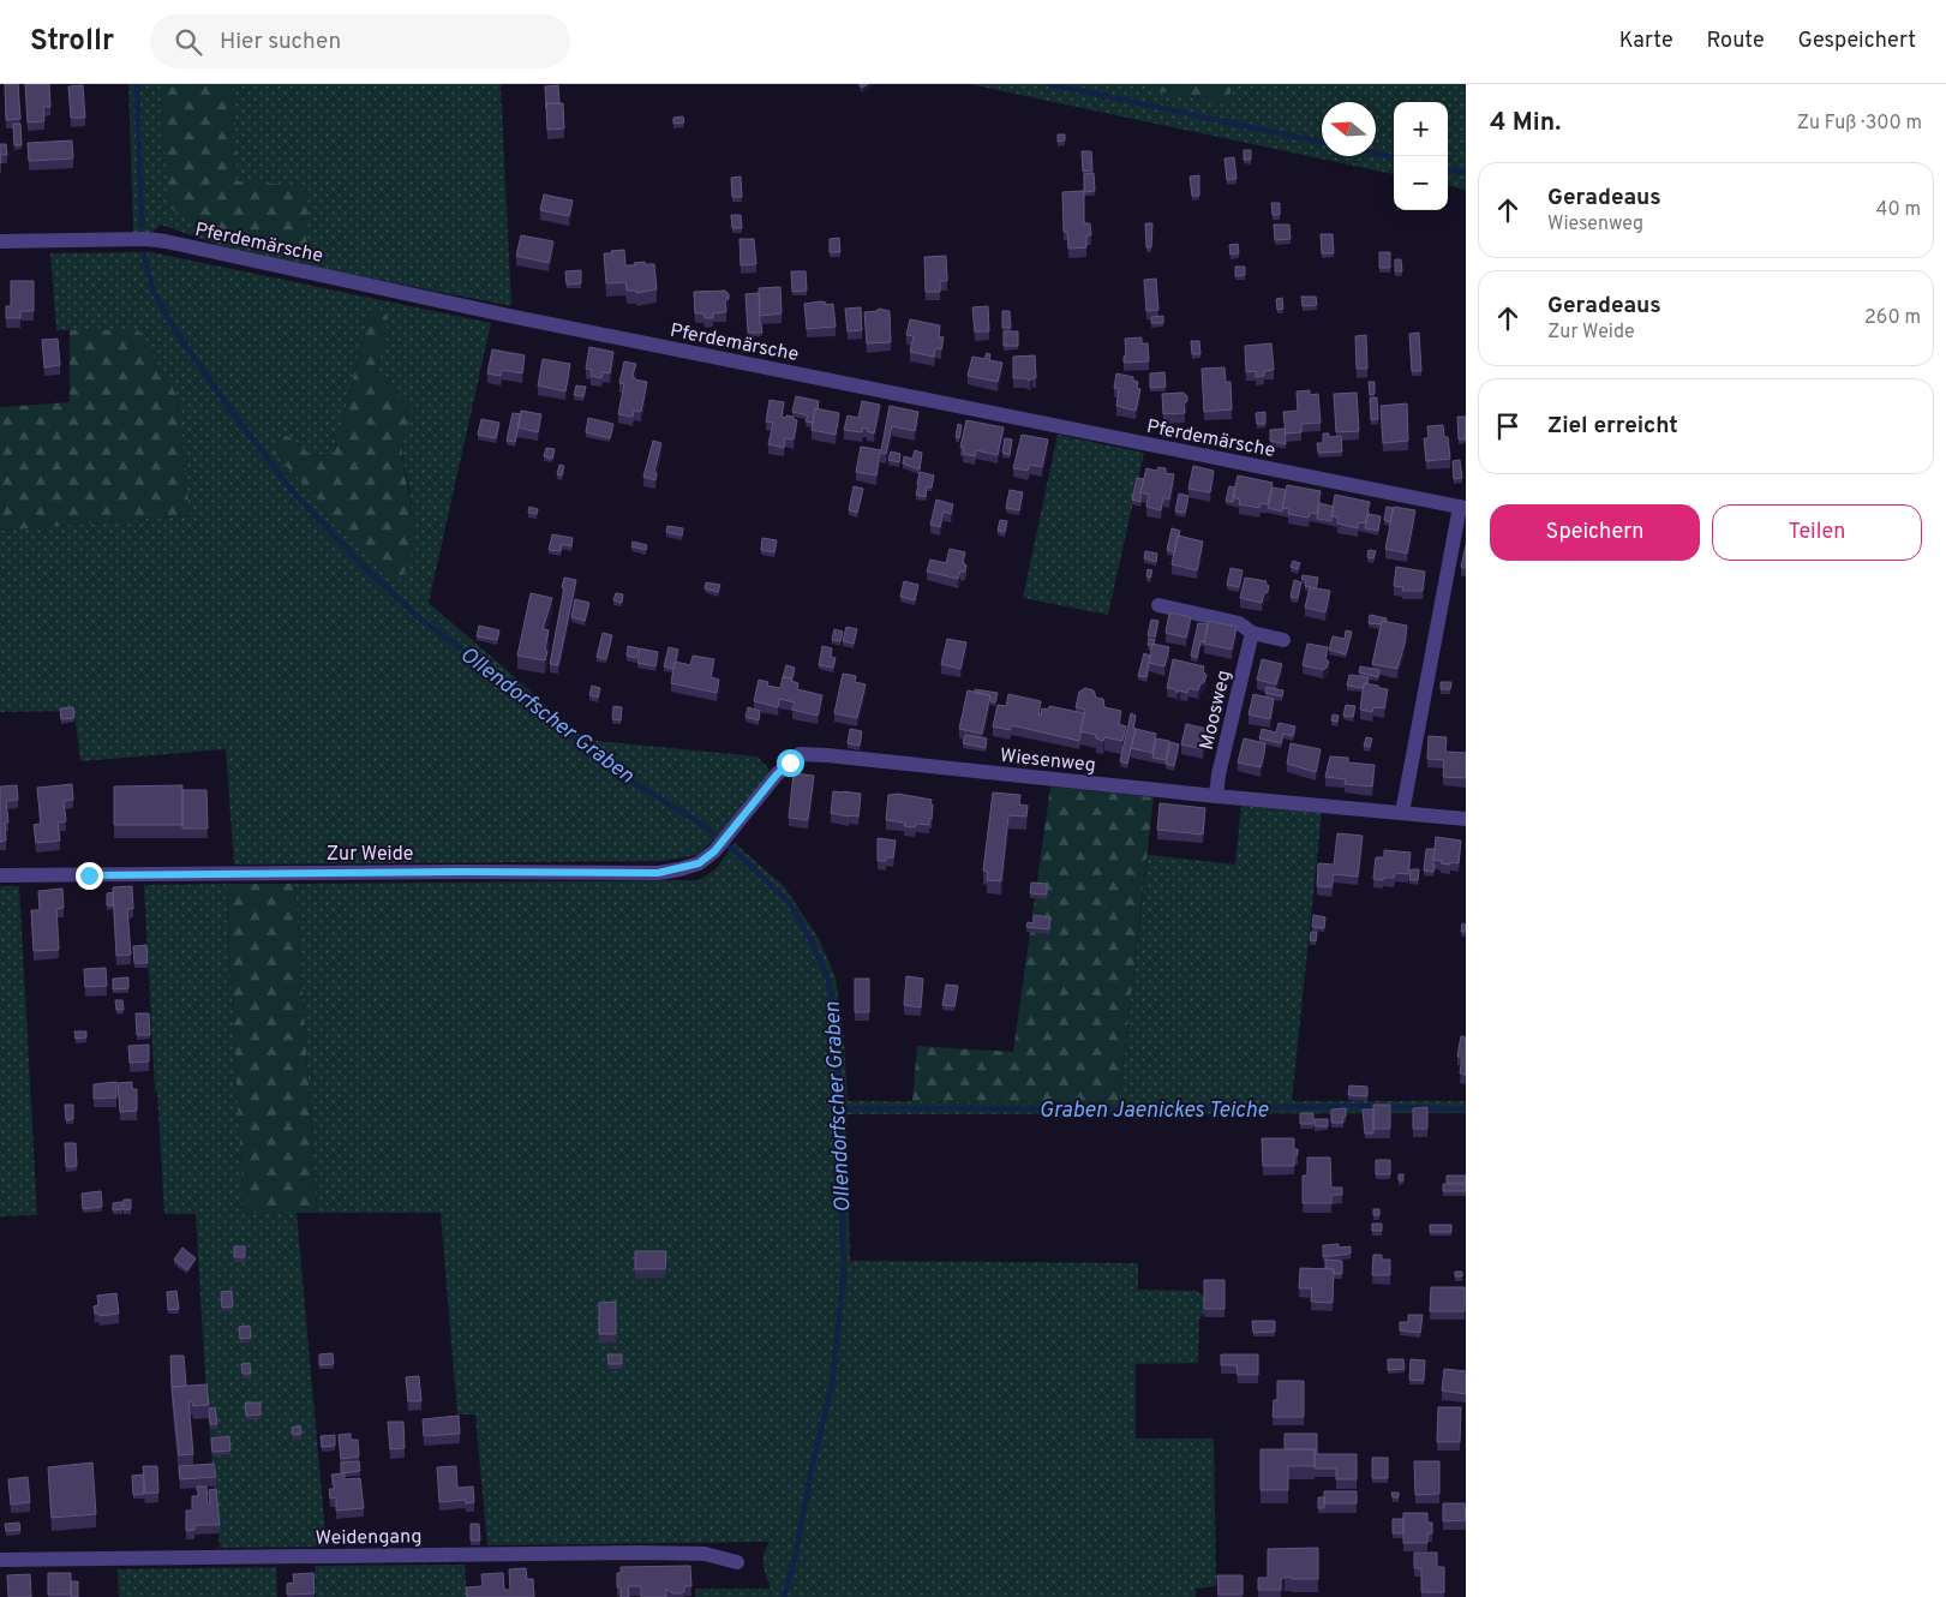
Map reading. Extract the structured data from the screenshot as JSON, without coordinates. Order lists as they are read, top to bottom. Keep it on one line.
{"streets":{"street":["Pferdemärsche","Moosweg","Wiesenweg","Zur Weide","Weidengang"]},"crossings":[["Pferdemärsche","Wiesenweg"],["Moosweg","Wiesenweg"],["Wiesenweg","Zur Weide"]],"water":["Ollendorfscher Graben","Graben Jaenickes Teiche"],"north":"left","page":{"header":"Strollr","search":"Hier suchen","nav":["Karte","Route","Gespeichert"],"heading":["4 Min.","Zu Fuß · 300 m"],"map_buttons":["+","−"],"list":[["Geradeaus","Wiesenweg","40 m"],["Geradeaus","Zur Weide","260 m"],"Ziel erreicht"],"buttons":["Speichern","Teilen"]}}
